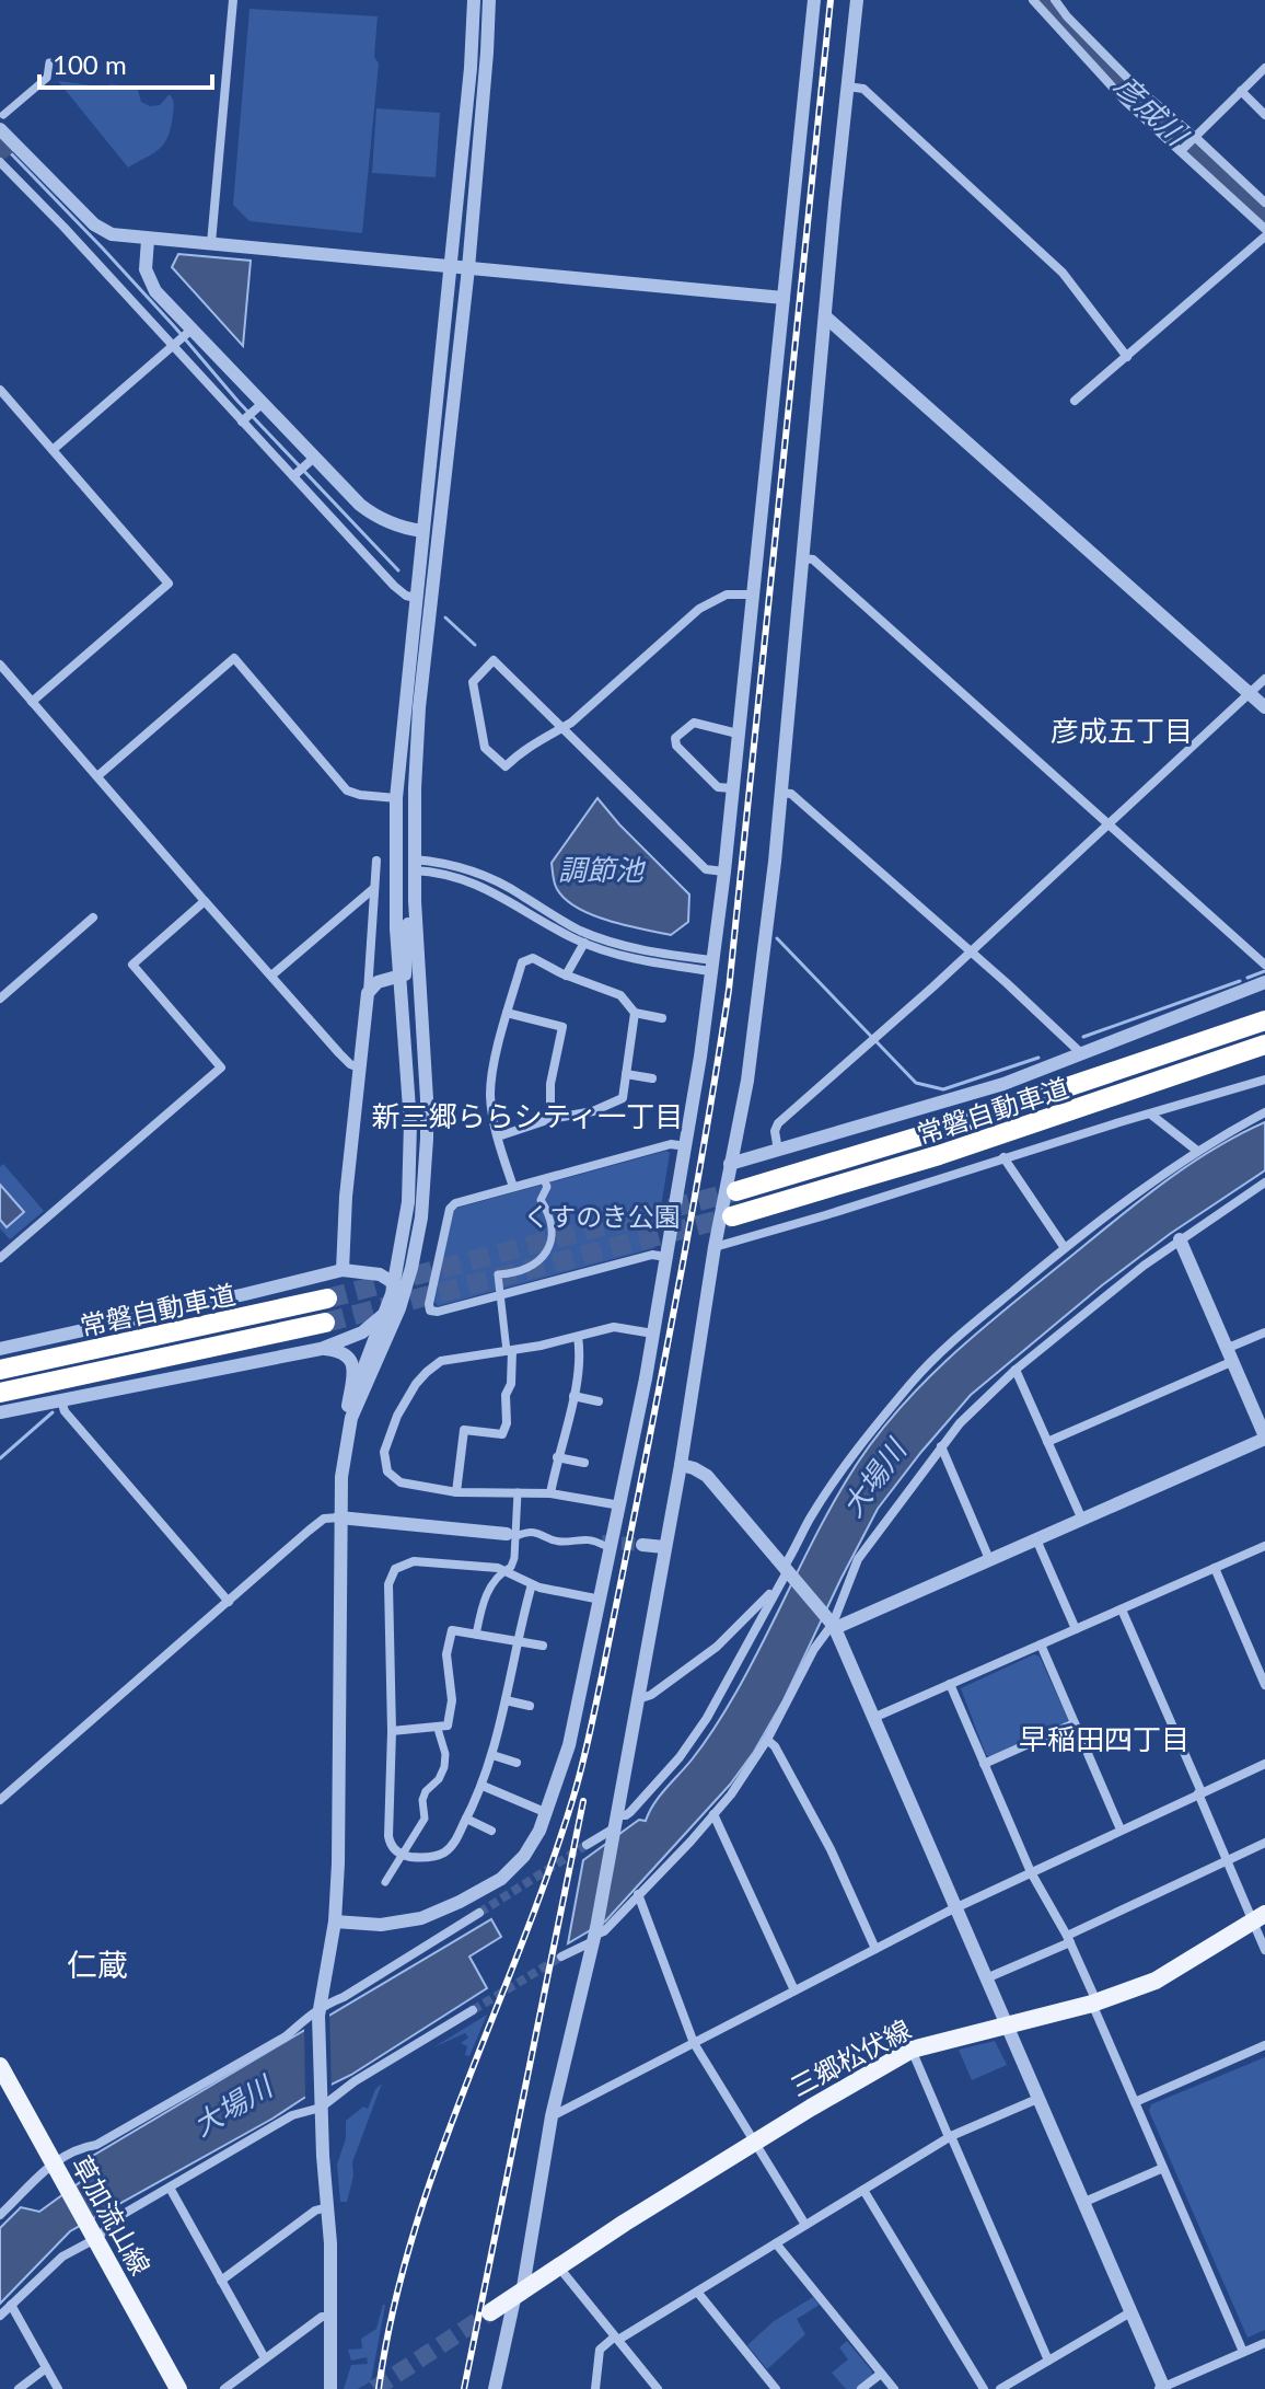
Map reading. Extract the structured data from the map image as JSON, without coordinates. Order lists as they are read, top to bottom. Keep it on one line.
{"streets":{"highway":["常磐自動車道"],"main road":["三郷松伏線","草加流山線"]},"districts":["彦成五丁目","新三郷ららシティ一丁目","早稲田四丁目","仁蔵"],"water":["彦成川","調節池","大場川"],"parks":["くすのき公園"],"scale_bar":"100 m"}
